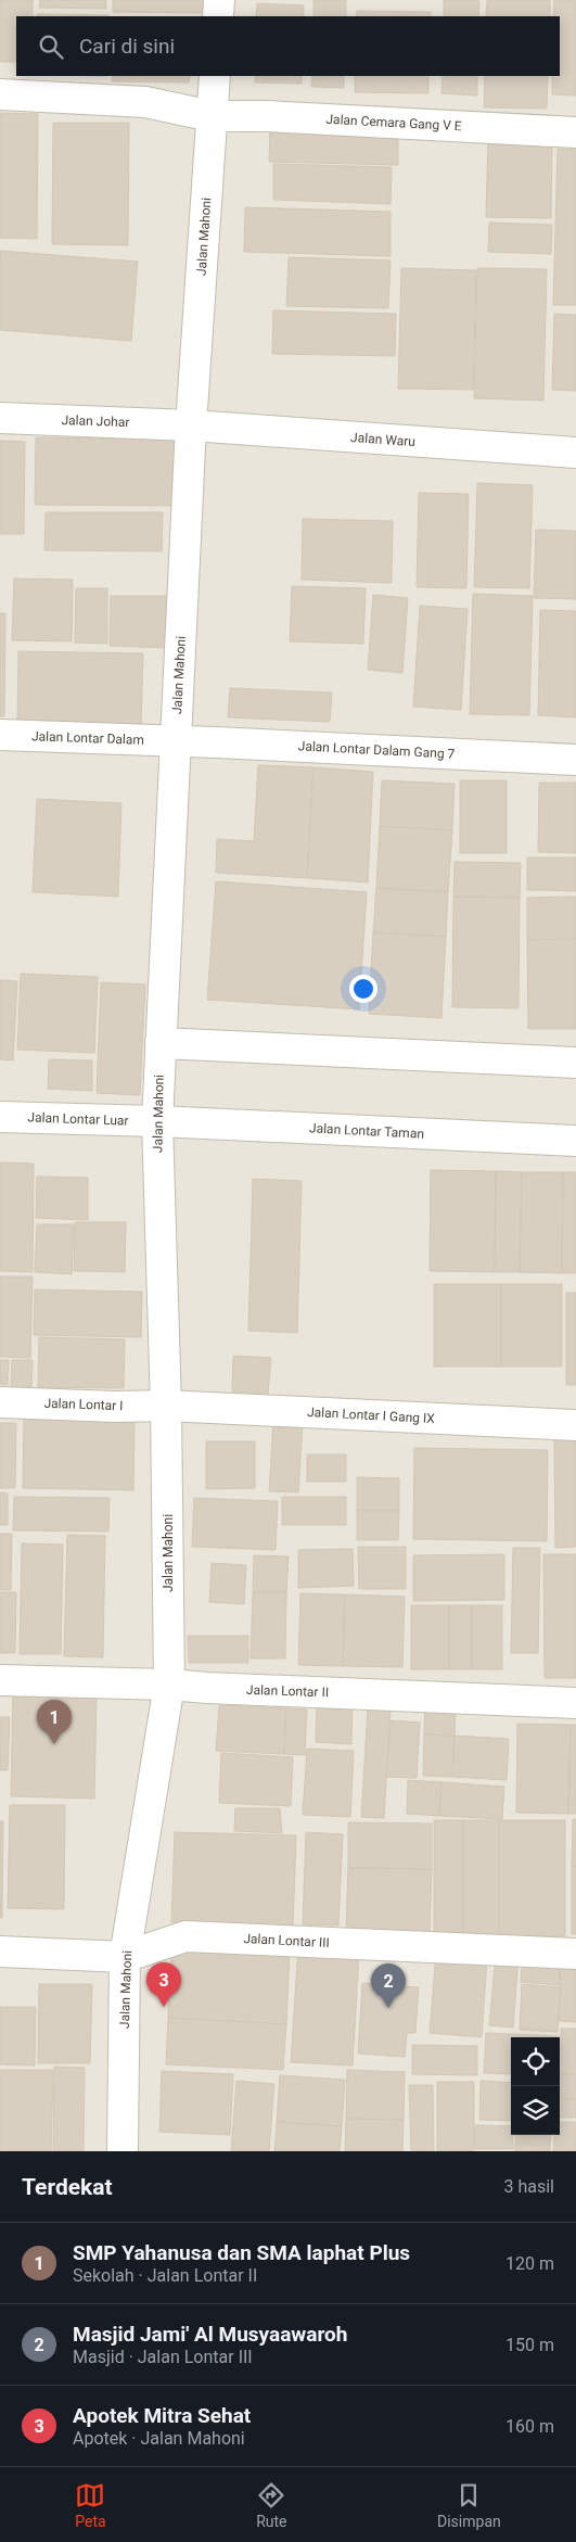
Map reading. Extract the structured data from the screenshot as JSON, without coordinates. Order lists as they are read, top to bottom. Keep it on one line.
{"streets":{"street":["Jalan Cemara Gang V E","Jalan Mahoni","Jalan Johar","Jalan Waru","Jalan Lontar Dalam","Jalan Lontar Dalam Gang 7","Jalan Lontar Luar","Jalan Lontar Taman","Jalan Lontar I","Jalan Lontar I Gang IX","Jalan Lontar II","Jalan Lontar III"]},"crossings":[["Jalan Cemara Gang V E","Jalan Mahoni"],["Jalan Mahoni","Jalan Johar"],["Jalan Mahoni","Jalan Waru"],["Jalan Mahoni","Jalan Lontar Dalam"],["Jalan Mahoni","Jalan Lontar Dalam Gang 7"],["Jalan Mahoni","Jalan Lontar Luar"],["Jalan Mahoni","Jalan Lontar Taman"],["Jalan Mahoni","Jalan Lontar I"],["Jalan Mahoni","Jalan Lontar I Gang IX"],["Jalan Mahoni","Jalan Lontar II"],["Jalan Mahoni","Jalan Lontar III"],["Jalan Johar","Jalan Waru"],["Jalan Lontar Dalam","Jalan Lontar Dalam Gang 7"],["Jalan Lontar Luar","Jalan Lontar Taman"],["Jalan Lontar I","Jalan Lontar I Gang IX"]],"page":{"search":"Cari di sini","pins":["1","3","2"],"heading":["Terdekat","3 hasil"],"list":[{"mark":"1","name":"SMP Yahanusa dan SMA laphat Plus","note":"Sekolah · Jalan Lontar II","value":"120 m"},{"mark":"2","name":"Masjid Jami' Al Musyaawaroh","note":"Masjid · Jalan Lontar III","value":"150 m"},{"mark":"3","name":"Apotek Mitra Sehat","note":"Apotek · Jalan Mahoni","value":"160 m"}],"nav":["Peta","Rute","Disimpan"]}}
